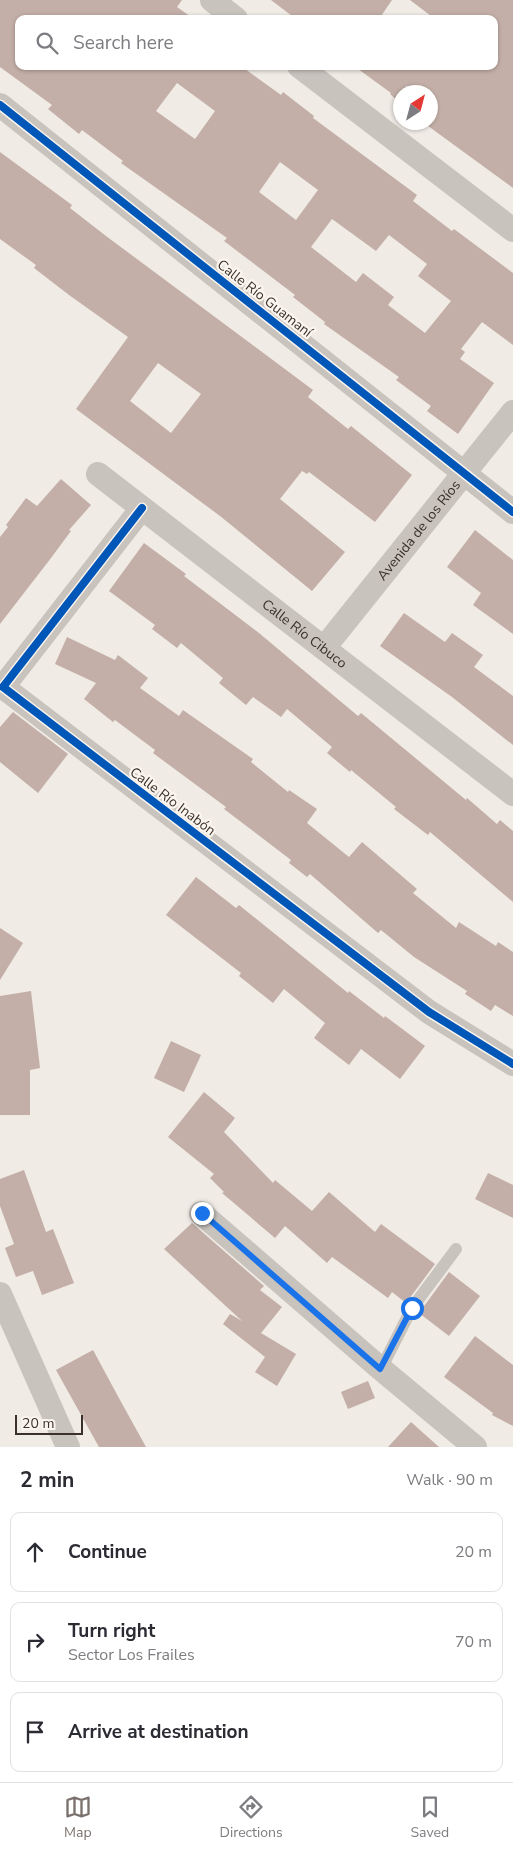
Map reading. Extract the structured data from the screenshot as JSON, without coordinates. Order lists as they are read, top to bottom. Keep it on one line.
{"streets":{"street":["Calle Río Guamaní","Avenida de los Ríos","Calle Río Cibuco","Calle Río Inabón"]},"crossings":[["Calle Río Guamaní","Avenida de los Ríos"],["Avenida de los Ríos","Calle Río Cibuco"],["Calle Río Cibuco","Calle Río Inabón"]],"scale_bar":"20 m","north":"top right","page":{"search":"Search here","scale":"20 m","heading":["2 min","Walk · 90 m"],"list":[["Continue","20 m"],["Turn right","Sector Los Frailes","70 m"],"Arrive at destination"],"nav":["Map","Directions","Saved"]}}
